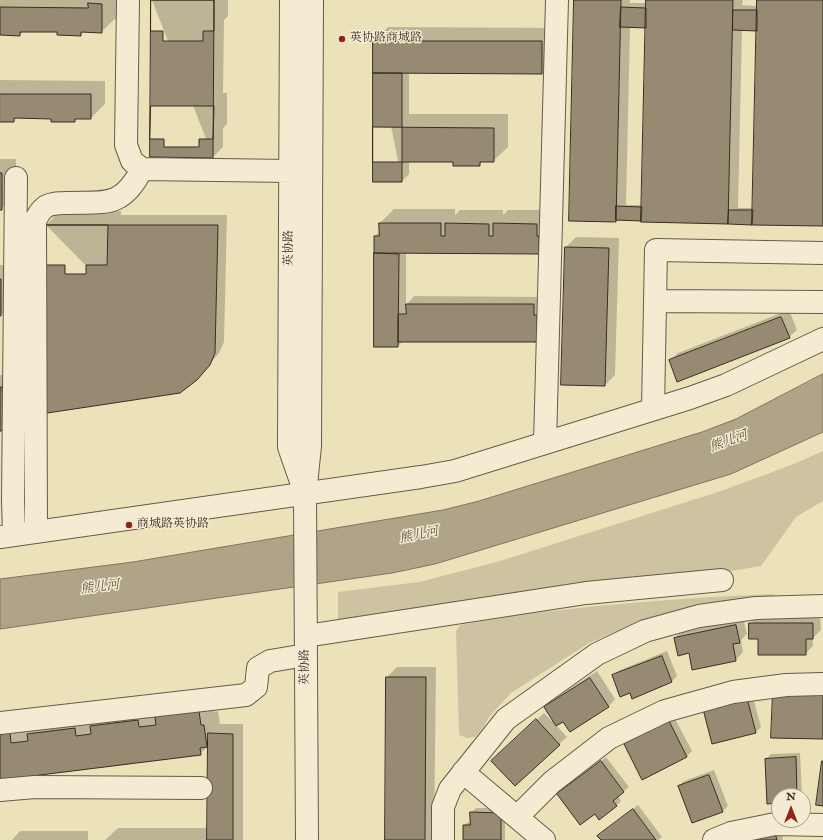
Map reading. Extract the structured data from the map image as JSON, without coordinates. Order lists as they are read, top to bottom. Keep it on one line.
{"streets":{"street":["英协路"]},"water":["熊儿河"],"places":["英协路商城路","商城路英协路"],"north":"top"}
